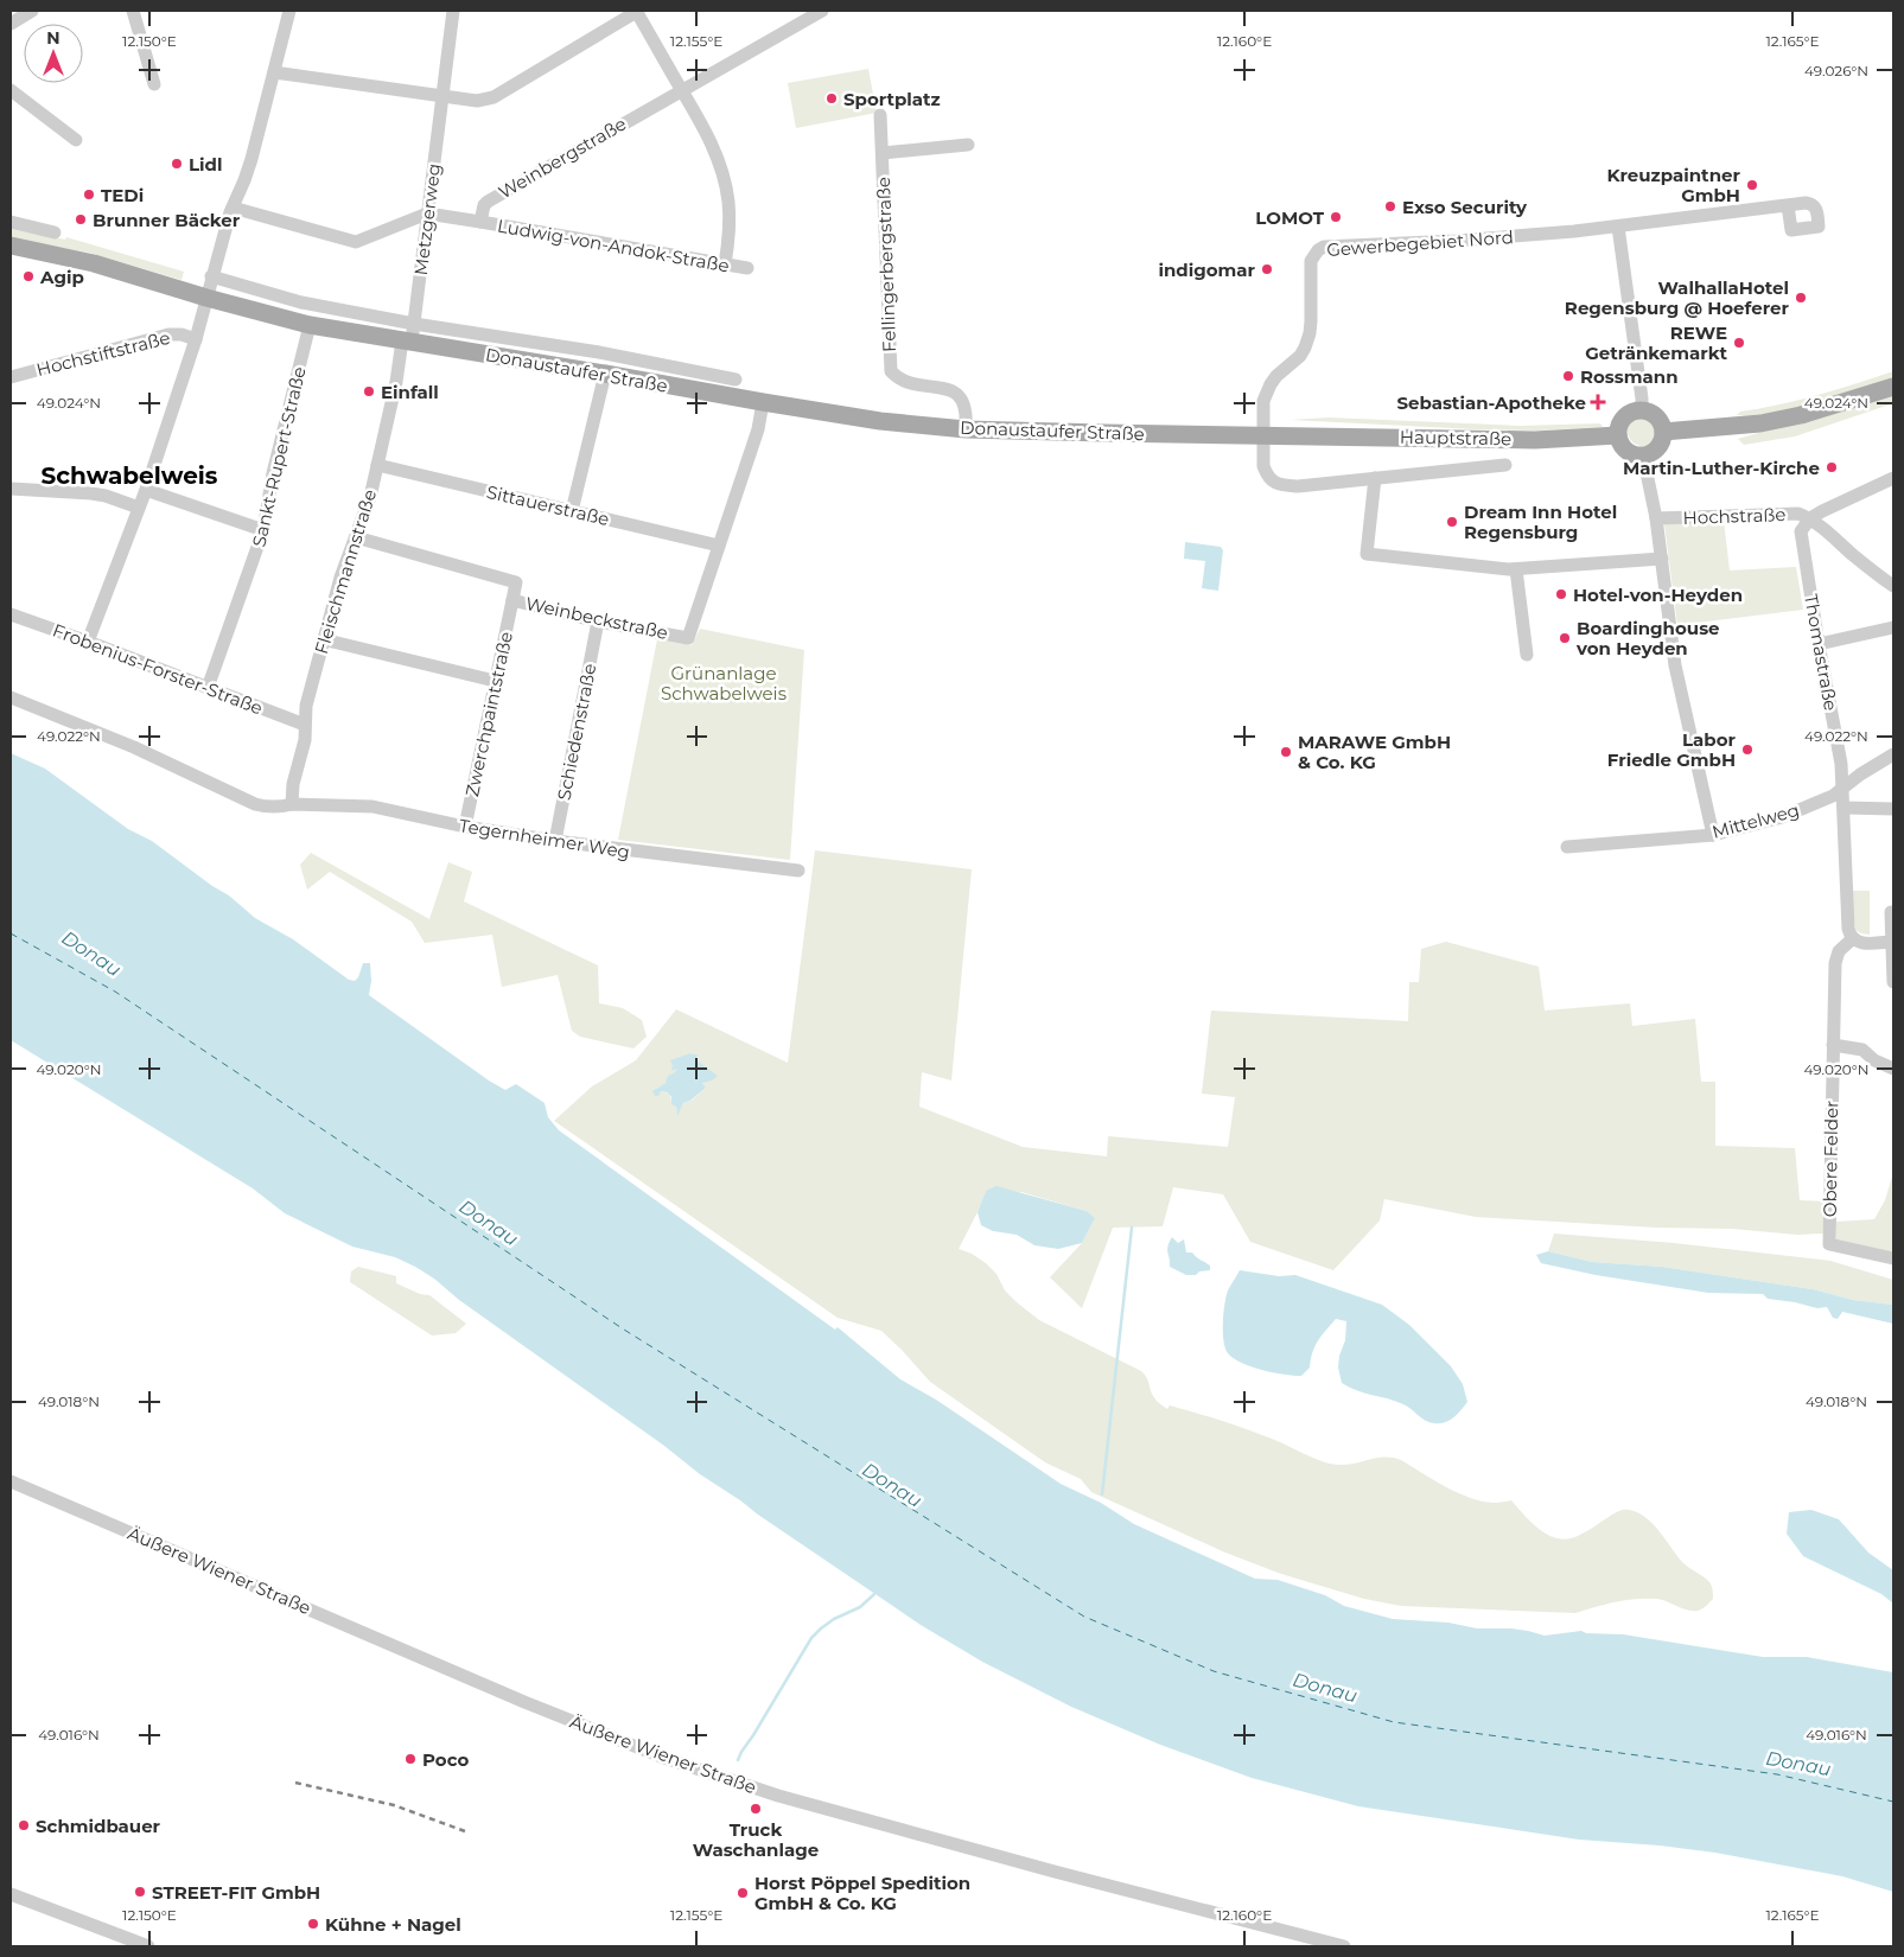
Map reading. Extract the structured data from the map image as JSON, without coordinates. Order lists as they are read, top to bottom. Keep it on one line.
{"streets":{"main road":["Donaustaufer Straße","Hauptstraße"],"street":["Weinbergstraße","Metzgerweg","Gewerbegebiet Nord","Ludwig-von-Andok-Straße","Fellingerbergstraße","Hochstiftstraße","Sankt-Rupert-Straße","Sittauerstraße","Hochstraße","Fleischmannstraße","Weinbeckstraße","Thomastraße","Frobenius-Forster-Straße","Zwerchpaintstraße","Schiedenstraße","Mittelweg","Tegernheimer Weg","Obere Felder","Äußere Wiener Straße"]},"crossings":[["Weinbergstraße","Ludwig-von-Andok-Straße"],["Metzgerweg","Donaustaufer Straße"],["Metzgerweg","Fleischmannstraße"],["Gewerbegebiet Nord","Donaustaufer Straße"],["Fellingerbergstraße","Donaustaufer Straße"],["Donaustaufer Straße","Hauptstraße"],["Donaustaufer Straße","Sankt-Rupert-Straße"],["Donaustaufer Straße","Fleischmannstraße"],["Sankt-Rupert-Straße","Frobenius-Forster-Straße"],["Sittauerstraße","Fleischmannstraße"],["Sittauerstraße","Weinbeckstraße"],["Hochstraße","Thomastraße"],["Fleischmannstraße","Weinbeckstraße"],["Fleischmannstraße","Frobenius-Forster-Straße"],["Fleischmannstraße","Tegernheimer Weg"],["Weinbeckstraße","Zwerchpaintstraße"],["Weinbeckstraße","Schiedenstraße"],["Thomastraße","Mittelweg"],["Zwerchpaintstraße","Tegernheimer Weg"],["Schiedenstraße","Tegernheimer Weg"]],"districts":["Schwabelweis"],"water":["Donau"],"parks":["Grünanlage Schwabelweis"],"places":{"other":["Sportplatz","Lidl","Kreuzpaintner GmbH","TEDi","Exso Security","LOMOT","Brunner Bäcker","indigomar","Agip","WalhallaHotel Regensburg @ Hoeferer","REWE Getränkemarkt","Rossmann","Einfall","Martin-Luther-Kirche","Dream Inn Hotel Regensburg","Hotel-von-Heyden","Boardinghouse von Heyden","Labor Friedle GmbH","MARAWE GmbH & Co. KG","Poco","Truck Waschanlage","Schmidbauer","STREET-FIT GmbH","Horst Pöppel Spedition GmbH & Co. KG","Kühne + Nagel"],"health":["Sebastian-Apotheke"]},"north":"top","coordinates":["12.150°E","12.155°E","12.160°E","12.165°E","49.026°N","49.024°N","49.022°N","49.020°N","49.018°N","49.016°N"]}
